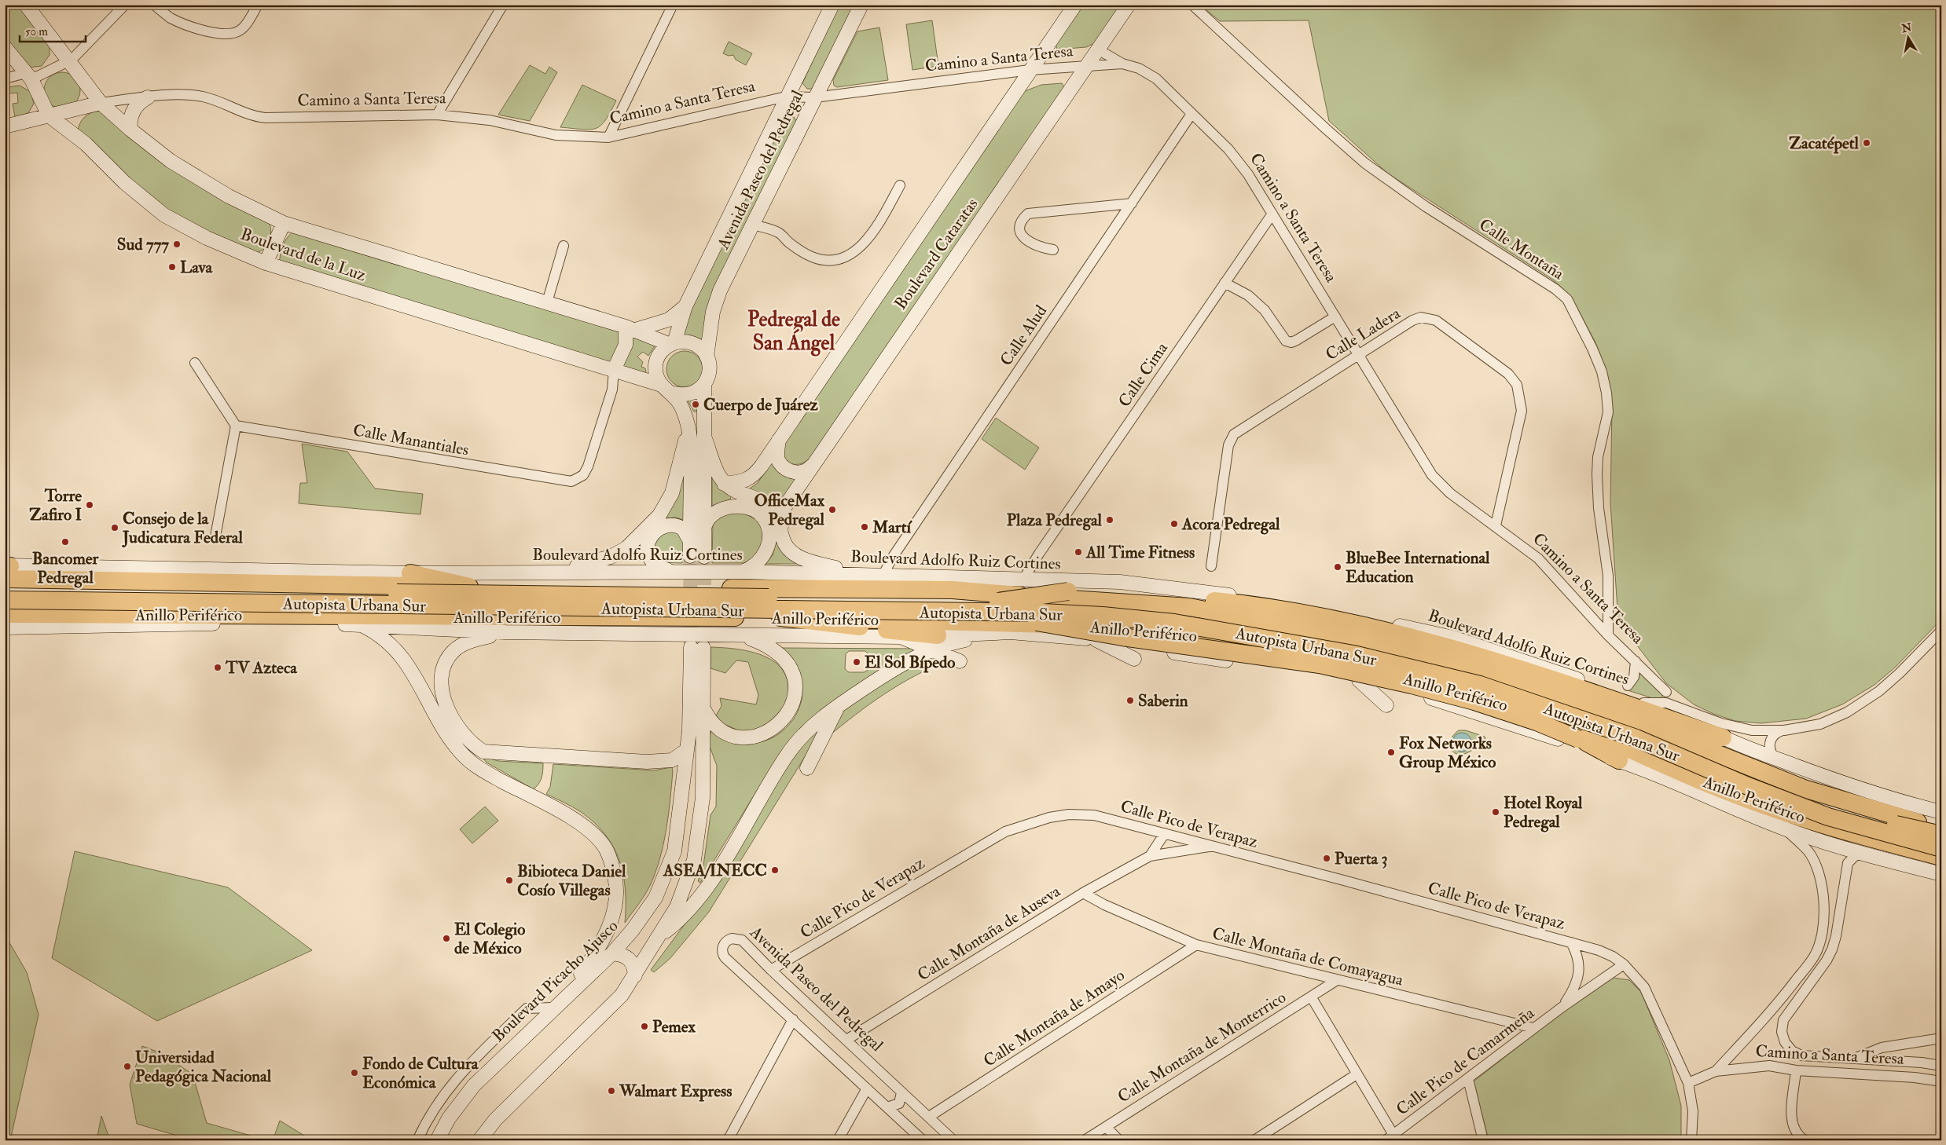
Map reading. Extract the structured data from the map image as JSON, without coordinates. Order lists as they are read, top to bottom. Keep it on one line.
{"streets":{"highway":["Autopista Urbana Sur","Anillo Periférico"],"main road":["Camino a Santa Teresa","Avenida Paseo del Pedregal","Boulevard Cataratas","Boulevard de la Luz","Boulevard Adolfo Ruiz Cortines","Boulevard Picacho Ajusco"],"street":["Calle Montaña","Calle Ladera","Calle Alud","Calle Cima","Calle Manantiales","Calle Pico de Verapaz","Calle Montaña de Auseva","Calle Montaña de Comayagua","Calle Montaña de Amayo","Calle Montaña de Monterrico","Calle Pico de Camarmeña"]},"crossings":[["Camino a Santa Teresa","Avenida Paseo del Pedregal"],["Camino a Santa Teresa","Calle Montaña"],["Camino a Santa Teresa","Boulevard Cataratas"],["Camino a Santa Teresa","Boulevard de la Luz"],["Camino a Santa Teresa","Calle Ladera"],["Camino a Santa Teresa","Calle Alud"],["Camino a Santa Teresa","Calle Cima"],["Camino a Santa Teresa","Calle Pico de Verapaz"],["Avenida Paseo del Pedregal","Boulevard de la Luz"],["Avenida Paseo del Pedregal","Calle Pico de Verapaz"],["Avenida Paseo del Pedregal","Calle Montaña de Auseva"],["Avenida Paseo del Pedregal","Calle Montaña de Amayo"],["Boulevard de la Luz","Calle Manantiales"],["Calle Alud","Boulevard Adolfo Ruiz Cortines"],["Calle Cima","Boulevard Adolfo Ruiz Cortines"],["Boulevard Adolfo Ruiz Cortines","Anillo Periférico"],["Calle Pico de Verapaz","Calle Montaña de Auseva"],["Calle Pico de Verapaz","Calle Pico de Camarmeña"],["Calle Montaña de Auseva","Calle Montaña de Comayagua"],["Calle Montaña de Comayagua","Calle Montaña de Amayo"],["Calle Montaña de Comayagua","Calle Montaña de Monterrico"],["Calle Montaña de Comayagua","Calle Pico de Camarmeña"]],"districts":["Pedregal de San Ángel"],"places":["Zacatépetl","Sud 777","Lava","Cuerpo de Juárez","Torre Zafiro I","OfficeMax Pedregal","Plaza Pedregal","Acora Pedregal","Martí","Consejo de la Judicatura Federal","Bancomer Pedregal","All Time Fitness","BlueBee International Education","El Sol Bípedo","TV Azteca","Saberin","Fox Networks Group México","Hotel Royal Pedregal","Puerta 3","ASEA/INECC","Bibioteca Daniel Cosío Villegas","El Colegio de México","Pemex","Universidad Pedagógica Nacional","Fondo de Cultura Económica","Walmart Express"],"scale_bar":"50 m","north":"top"}
